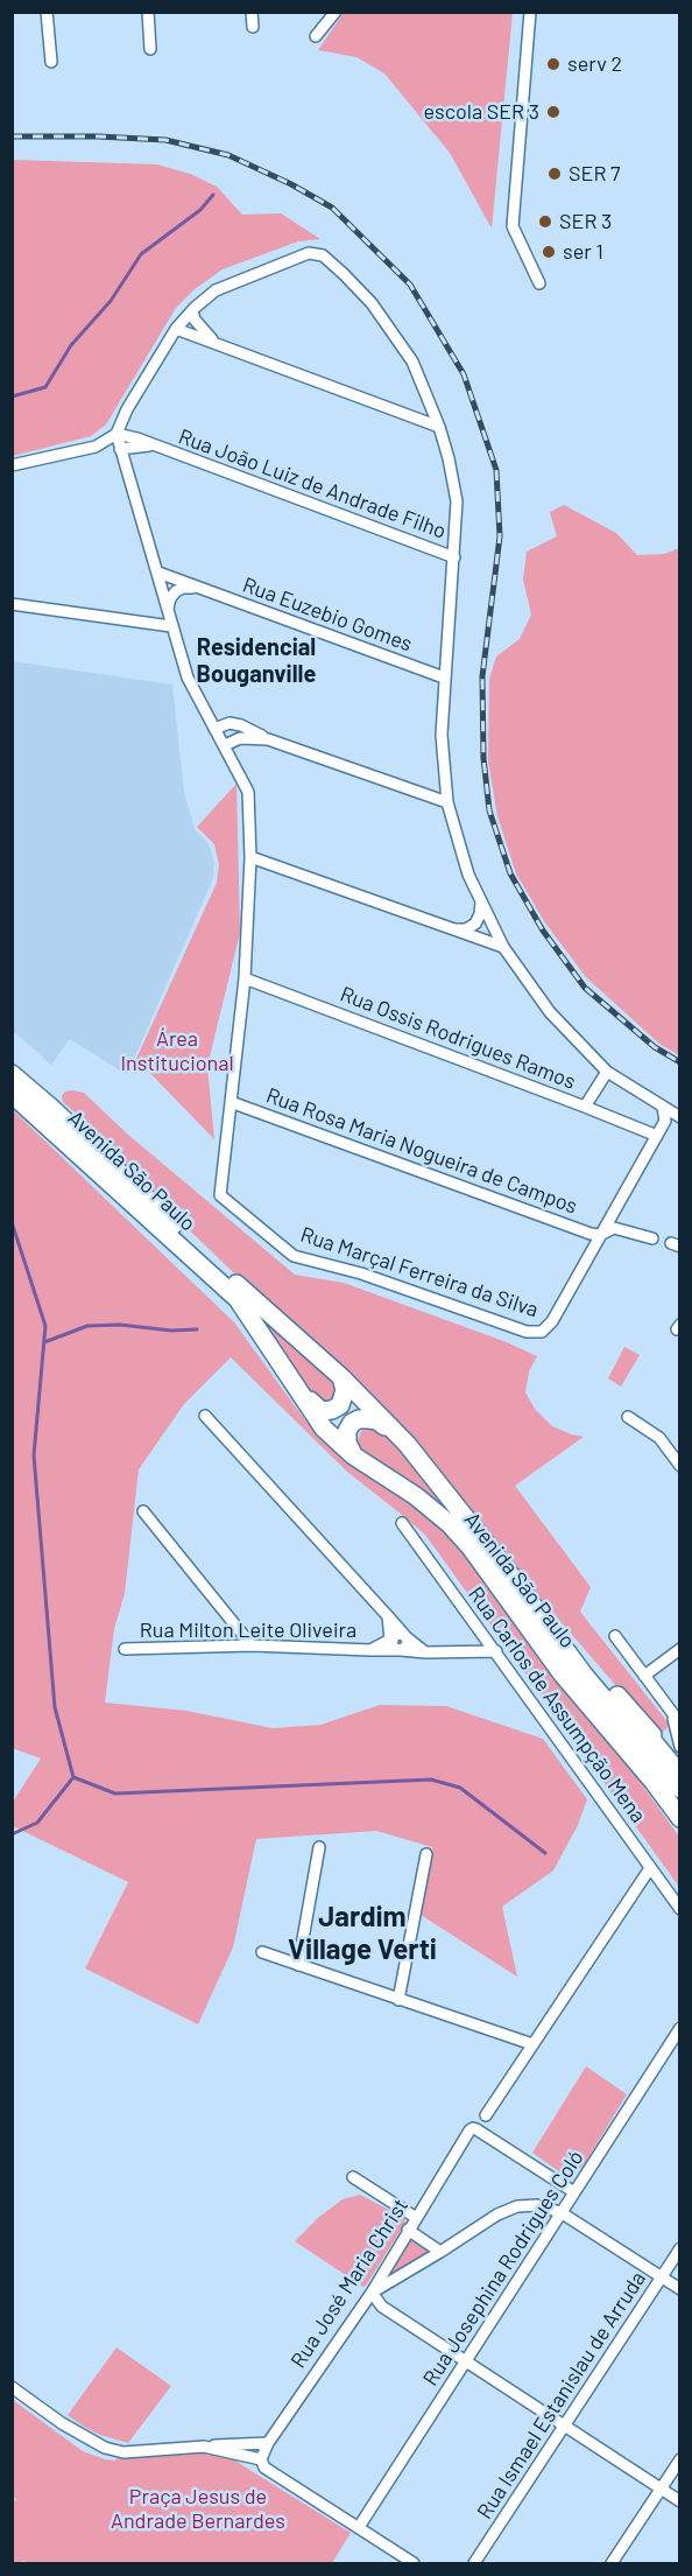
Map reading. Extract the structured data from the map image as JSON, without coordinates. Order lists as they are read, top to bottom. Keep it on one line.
{"streets":{"main road":["Avenida São Paulo"],"street":["Rua João Luiz de Andrade Filho","Rua Euzebio Gomes","Rua Ossis Rodrigues Ramos","Rua Rosa Maria Nogueira de Campos","Rua Marçal Ferreira da Silva","Rua Milton Leite Oliveira","Rua Carlos de Assumpção Mena","Rua Josephina Rodrigues Coló","Rua José Maria Christ","Rua Ismael Estanislau de Arruda"]},"crossings":[["Rua Rosa Maria Nogueira de Campos","Rua Marçal Ferreira da Silva"],["Rua Milton Leite Oliveira","Rua Carlos de Assumpção Mena"],["Rua Josephina Rodrigues Coló","Rua José Maria Christ"]],"districts":["Residencial Bouganville","Jardim Village Verti"],"parks":["Área Institucional","Praça Jesus de Andrade Bernardes"],"places":["serv 2","escola SER 3","SER 7","SER 3","ser 1"]}
